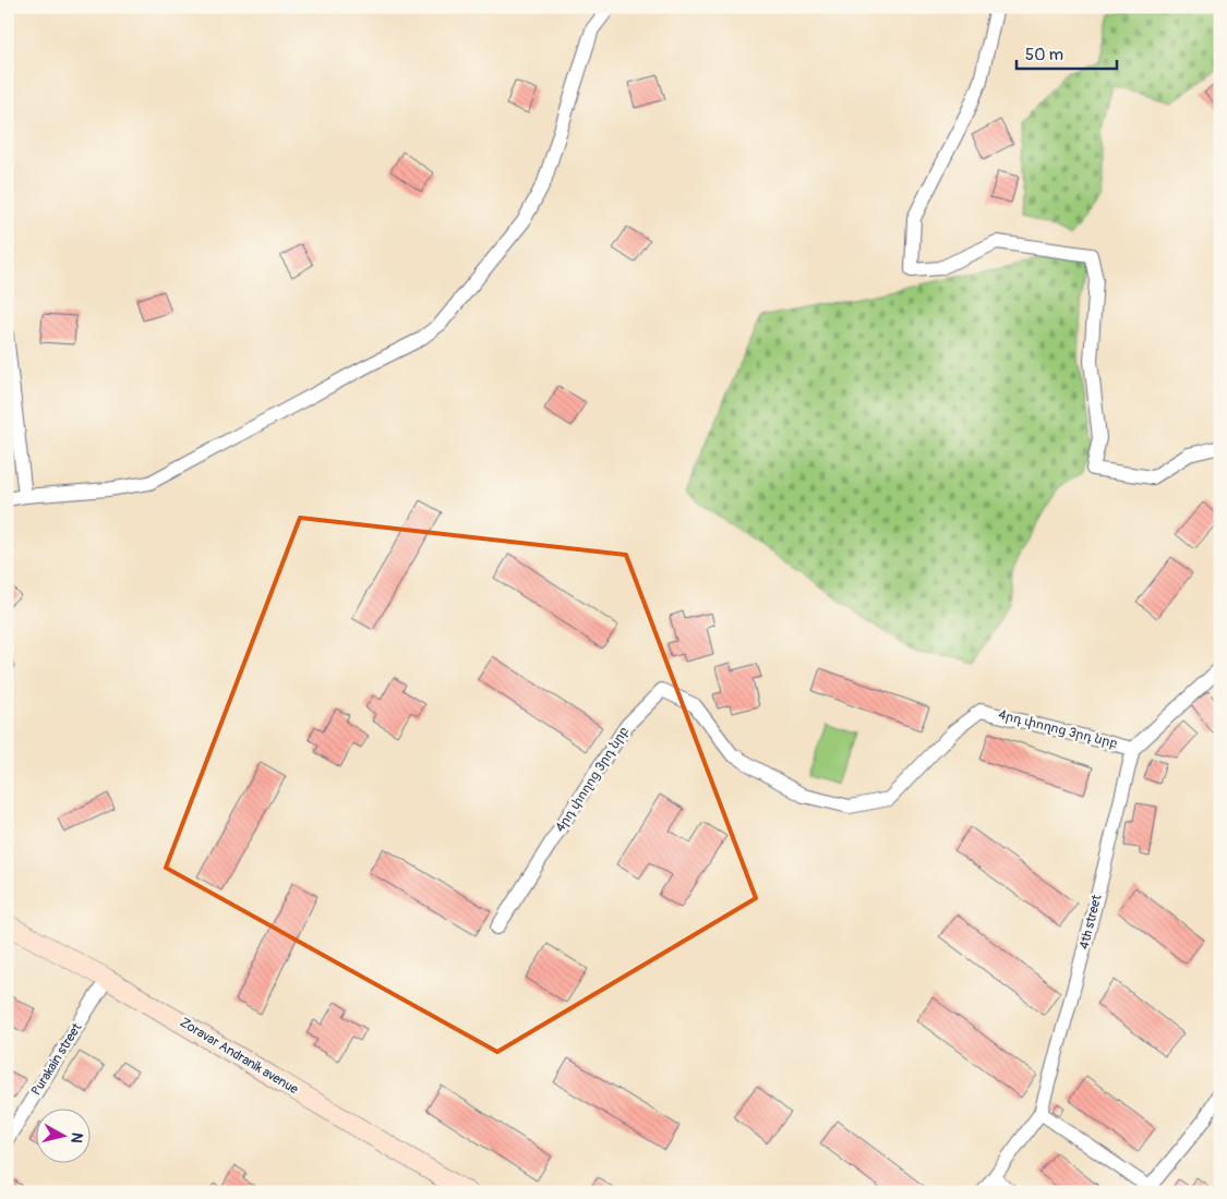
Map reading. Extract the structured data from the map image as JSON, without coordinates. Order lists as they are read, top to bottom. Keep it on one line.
{"streets":{"main road":["Zoravar Andranik avenue"],"street":["4րդ փողոց 3րդ նրբ","4th street","Purakain street"]},"crossings":[["4րդ փողոց 3րդ նրբ","4th street"],["Zoravar Andranik avenue","Purakain street"]],"scale_bar":"50 m","north":"right"}
